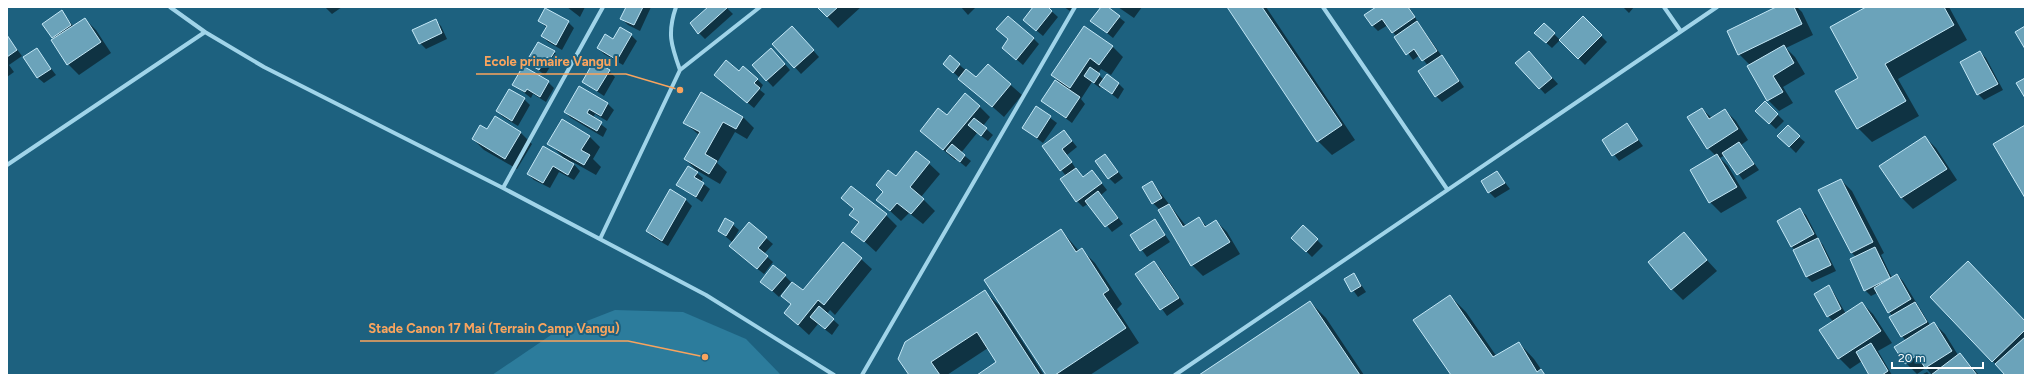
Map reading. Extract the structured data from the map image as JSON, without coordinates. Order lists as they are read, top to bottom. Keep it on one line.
{"places":["Ecole primaire Vangu I","Stade Canon 17 Mai (Terrain Camp Vangu)"],"scale_bar":"20 m"}
